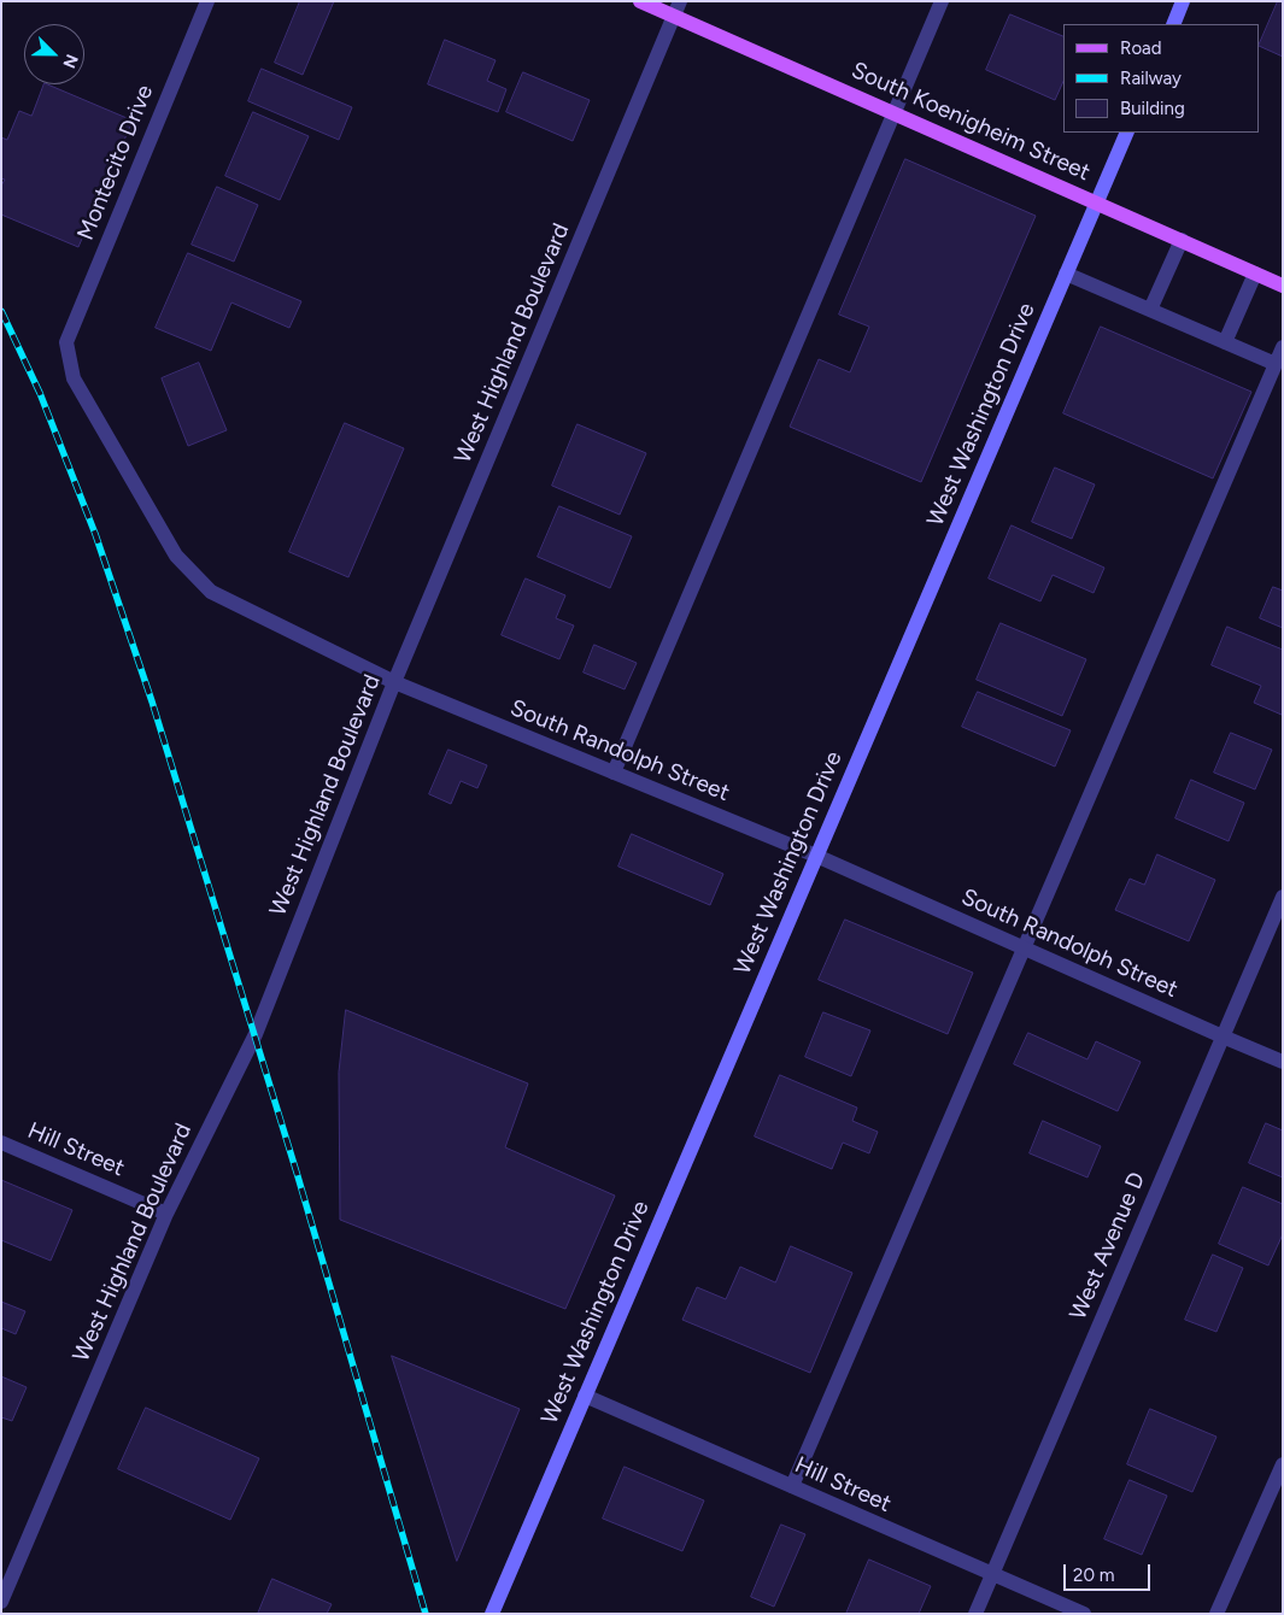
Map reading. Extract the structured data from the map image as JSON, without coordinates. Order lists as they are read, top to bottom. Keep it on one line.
{"streets":{"main road":["South Koenigheim Street"],"street":["Montecito Drive","West Highland Boulevard","West Washington Drive","South Randolph Street","Hill Street","West Avenue D"]},"crossings":[["South Koenigheim Street","West Highland Boulevard"],["South Koenigheim Street","West Washington Drive"],["Montecito Drive","South Randolph Street"],["West Highland Boulevard","South Randolph Street"],["West Highland Boulevard","Hill Street"],["West Washington Drive","South Randolph Street"],["West Washington Drive","Hill Street"],["South Randolph Street","West Avenue D"],["Hill Street","West Avenue D"]],"legend":["Road","Railway","Building"],"scale_bar":"20 m","north":"bottom right"}
